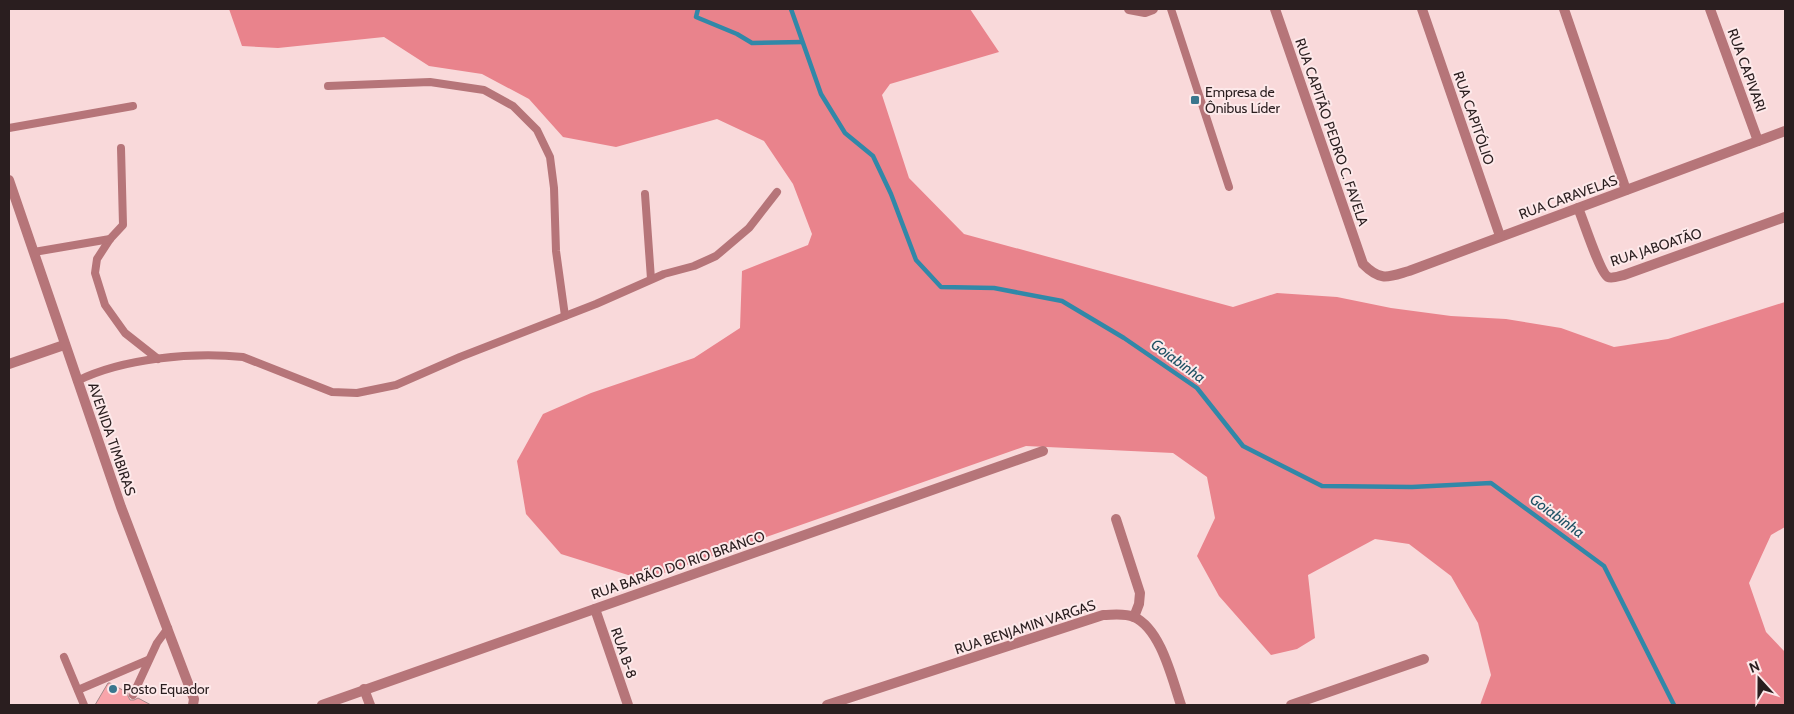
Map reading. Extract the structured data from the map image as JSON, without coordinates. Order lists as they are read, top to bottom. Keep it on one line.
{"streets":{"street":["RUA CAPIVARI","RUA CAPITÓLIO","RUA CAPITÃO PEDRO C. FAVELA","RUA CARAVELAS","RUA JABOATÃO","AVENIDA TIMBIRAS","RUA BARÃO DO RIO BRANCO","RUA BENJAMIN VARGAS","RUA B-8"]},"crossings":[["RUA CAPIVARI","RUA CARAVELAS"],["RUA CAPITÓLIO","RUA CARAVELAS"],["RUA CAPITÃO PEDRO C. FAVELA","RUA CARAVELAS"],["RUA CARAVELAS","RUA JABOATÃO"],["RUA BARÃO DO RIO BRANCO","RUA B-8"]],"water":["Goiabinha"],"places":{"transit":["Empresa de Ônibus Líder"],"other":["Posto Equador"]},"north":"top"}
